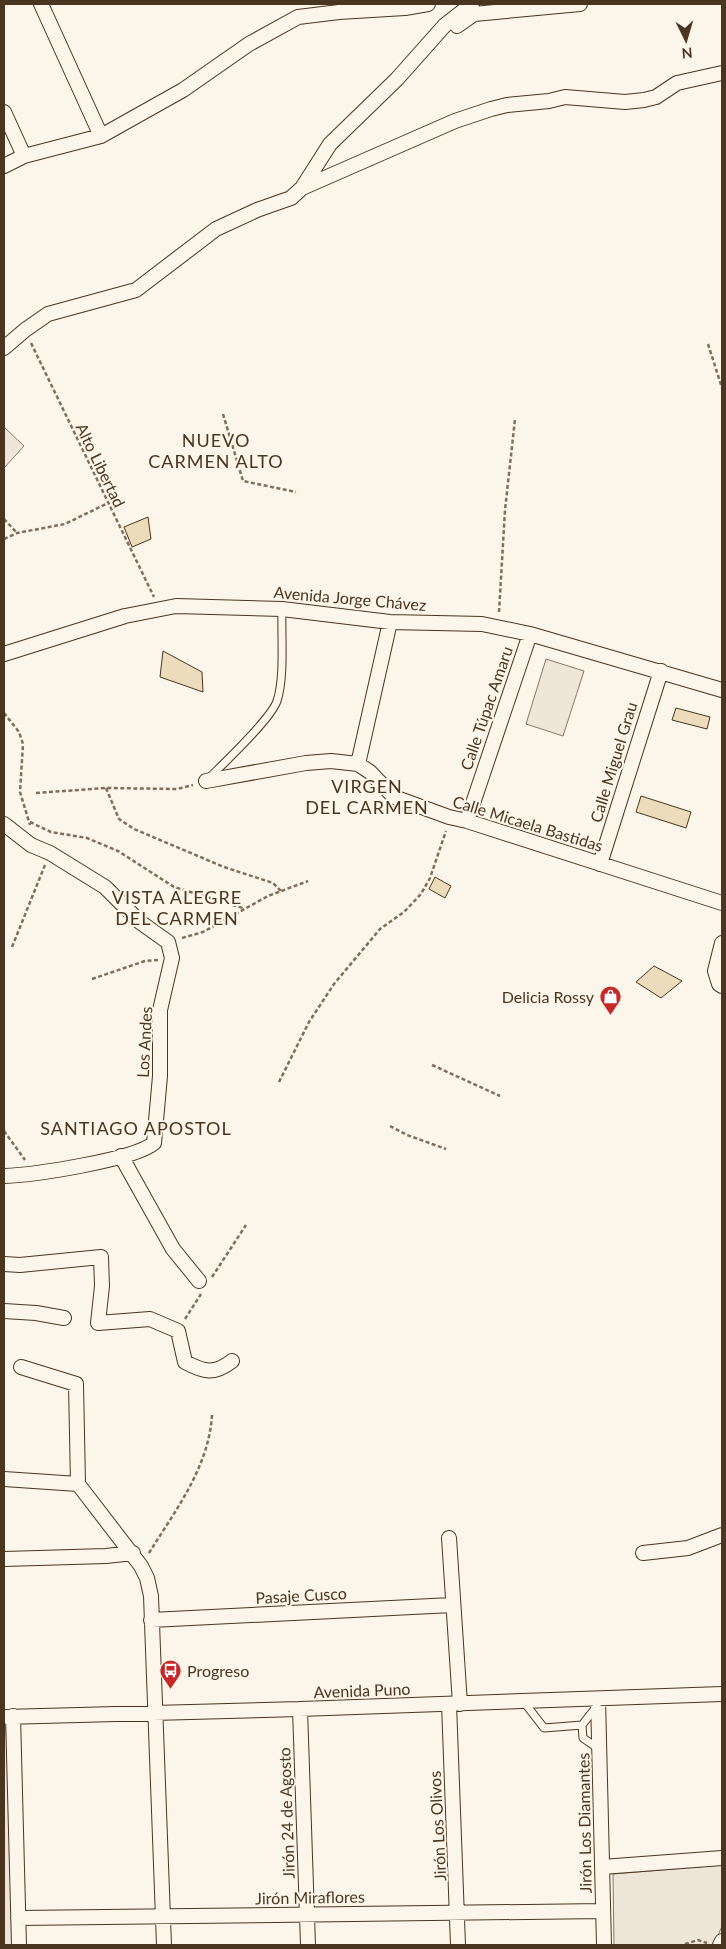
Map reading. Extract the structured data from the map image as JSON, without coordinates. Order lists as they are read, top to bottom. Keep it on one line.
{"streets":{"street":["Avenida Jorge Chávez","Calle Túpac Amaru","Calle Miguel Grau","Calle Micaela Bastidas","Los Andes","Pasaje Cusco","Avenida Puno","Jirón 24 de Agosto","Jirón Los Diamantes","Jirón Los Olivos","Jirón Miraflores"],"path":["Alto Libertad"]},"crossings":[["Alto Libertad","Avenida Jorge Chávez"],["Avenida Jorge Chávez","Calle Túpac Amaru"],["Avenida Jorge Chávez","Calle Miguel Grau"],["Calle Túpac Amaru","Calle Micaela Bastidas"],["Calle Miguel Grau","Calle Micaela Bastidas"],["Pasaje Cusco","Jirón Los Olivos"],["Avenida Puno","Jirón 24 de Agosto"],["Avenida Puno","Jirón Los Diamantes"],["Avenida Puno","Jirón Los Olivos"],["Jirón 24 de Agosto","Jirón Miraflores"],["Jirón Los Diamantes","Jirón Miraflores"],["Jirón Los Olivos","Jirón Miraflores"]],"districts":["NUEVO CARMEN ALTO","VIRGEN DEL CARMEN","VISTA ALEGRE DEL CARMEN","SANTIAGO APOSTOL"],"places":{"shop":["Delicia Rossy"],"bus stop":["Progreso"]},"north":"bottom"}
